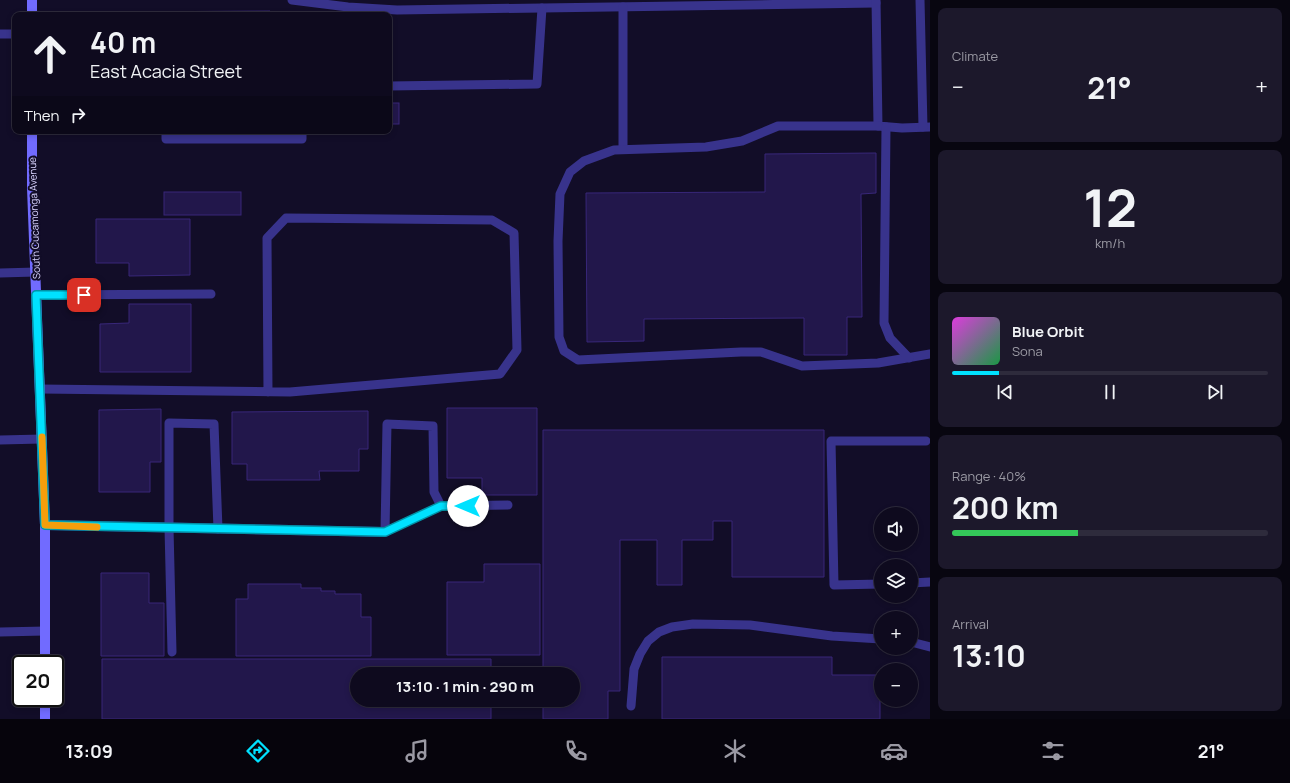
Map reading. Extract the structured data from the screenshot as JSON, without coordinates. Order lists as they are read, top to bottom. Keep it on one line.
{"streets":{"street":["South Cucamonga Avenue"]},"page":{"tile":["Climate",["12","km/h"],["Range · 40%","200 km"],["Arrival","13:10"]],"turn":["40 m","East Acacia Street"],"heat":["−","21°","+"],"then":"Then","song":["Blue Orbit","Sona"],"map_buttons":["+","−"],"limit":"20","trip":"13:10 · 1 min · 290 m","tabs":["13:09","21°"]}}
